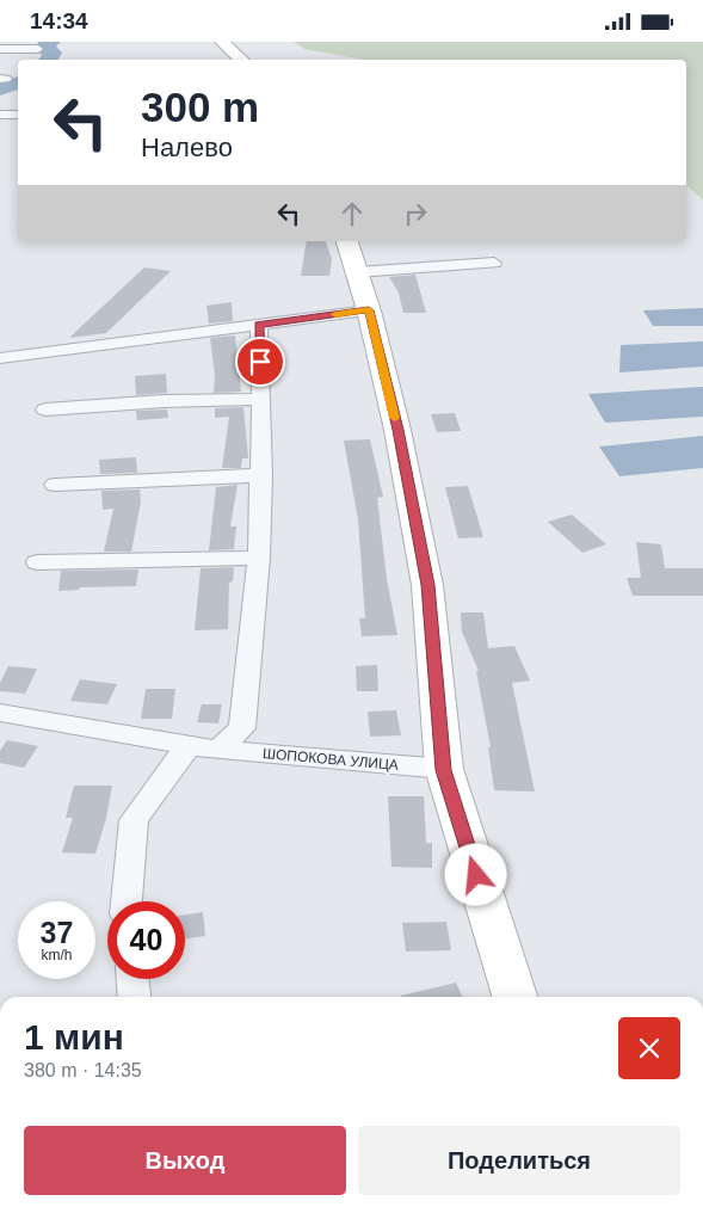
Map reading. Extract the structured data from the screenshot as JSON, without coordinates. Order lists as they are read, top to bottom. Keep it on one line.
{"streets":{"street":["ШОПОКОВА УЛИЦА"]},"page":{"status":"14:34","turn":["300 m","Налево"],"speed":"37 km/h","limit":"40","heading":["1 мин","380 m · 14:35"],"buttons":["Выход","Поделиться"]}}
